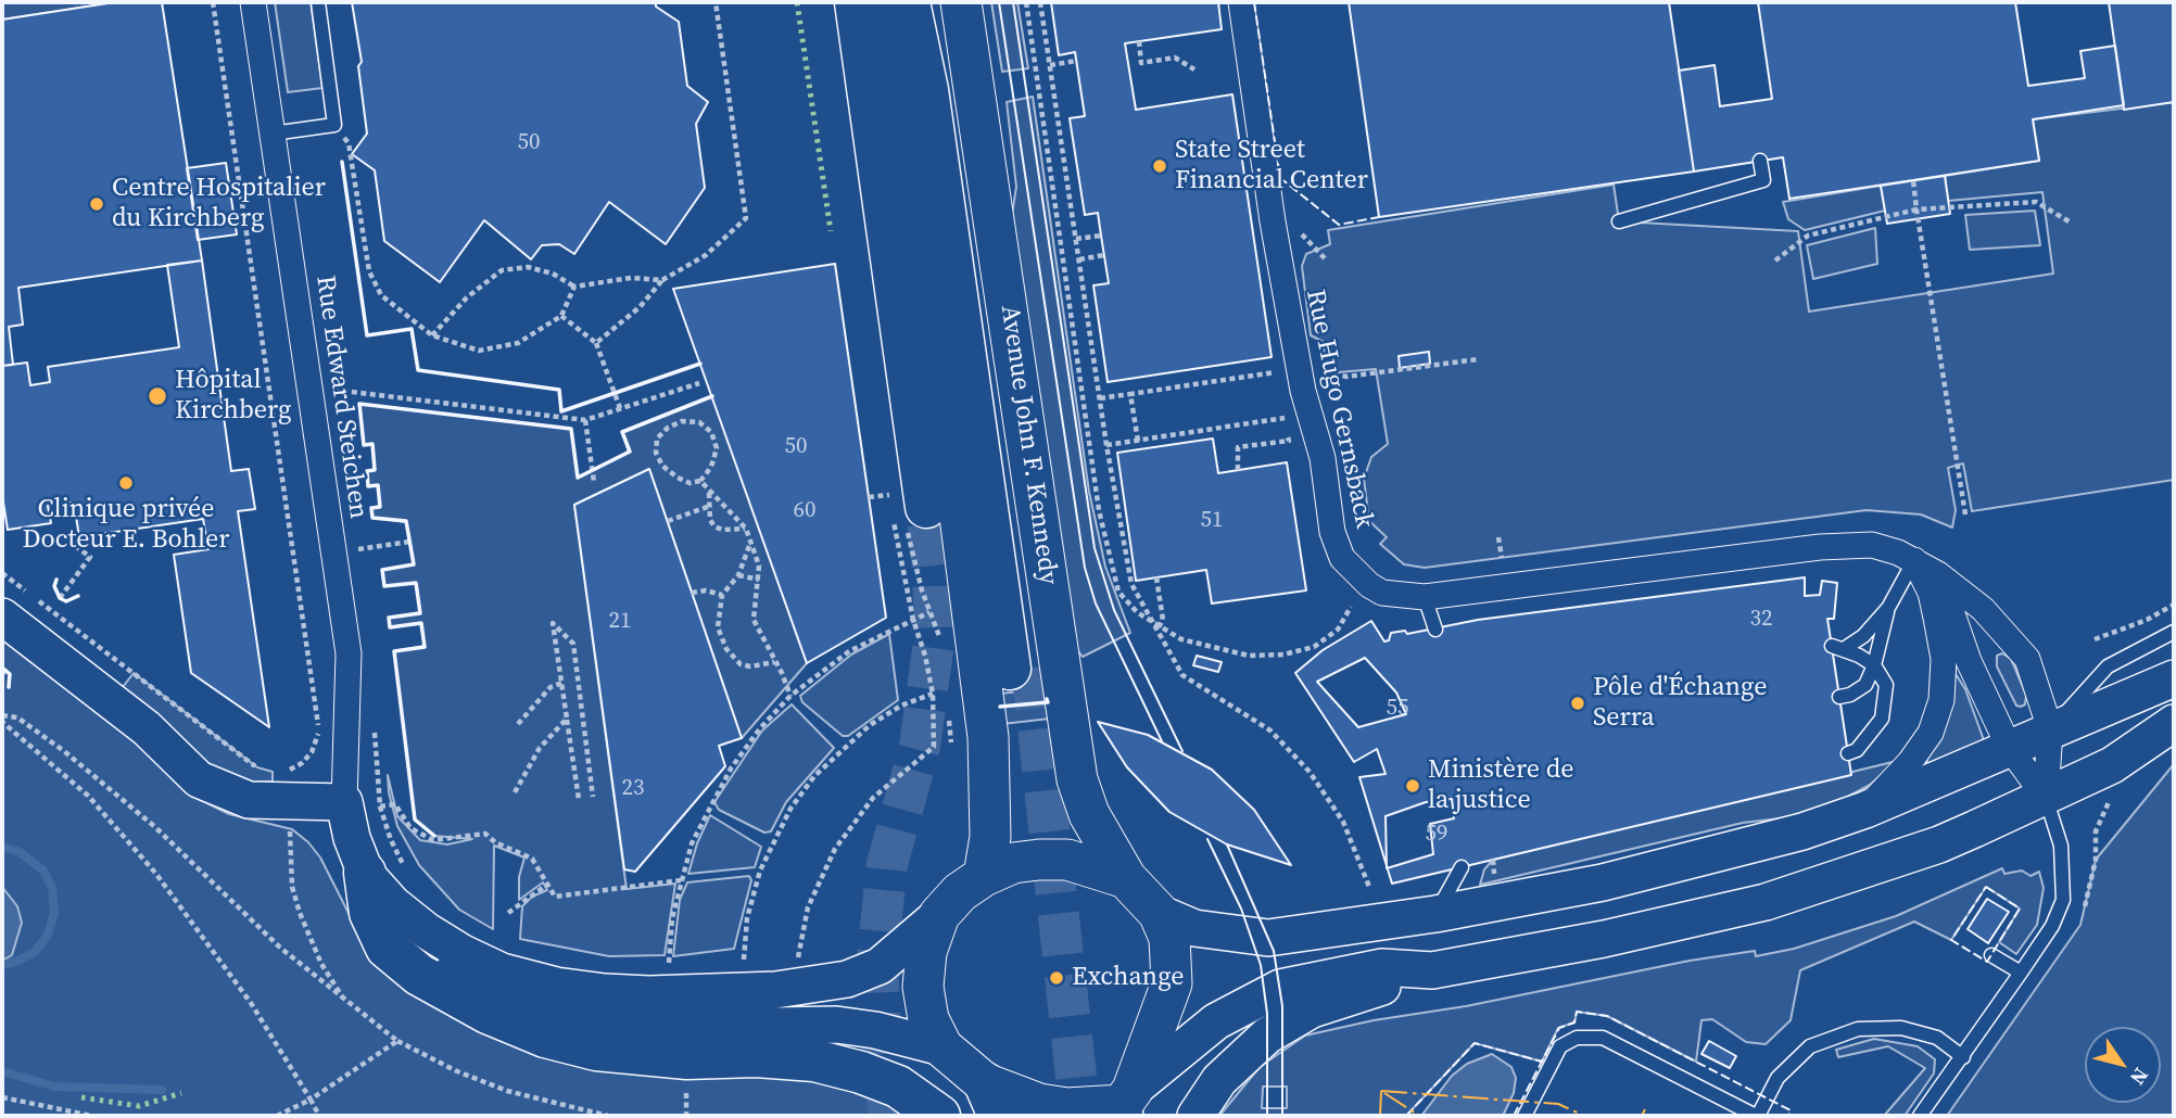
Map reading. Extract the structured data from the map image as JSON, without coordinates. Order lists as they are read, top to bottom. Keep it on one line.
{"streets":{"main road":["Avenue John F. Kennedy"],"street":["Rue Edward Steichen","Rue Hugo Gernsback"]},"places":["State Street Financial Center","Centre Hospitalier du Kirchberg","Hôpital Kirchberg","Clinique privée Docteur E. Bohler","Pôle d'Échange Serra","Ministère de la justice","Exchange"],"house_numbers":["50","50","60","51","32","21","55","23","59"],"north":"bottom right"}
